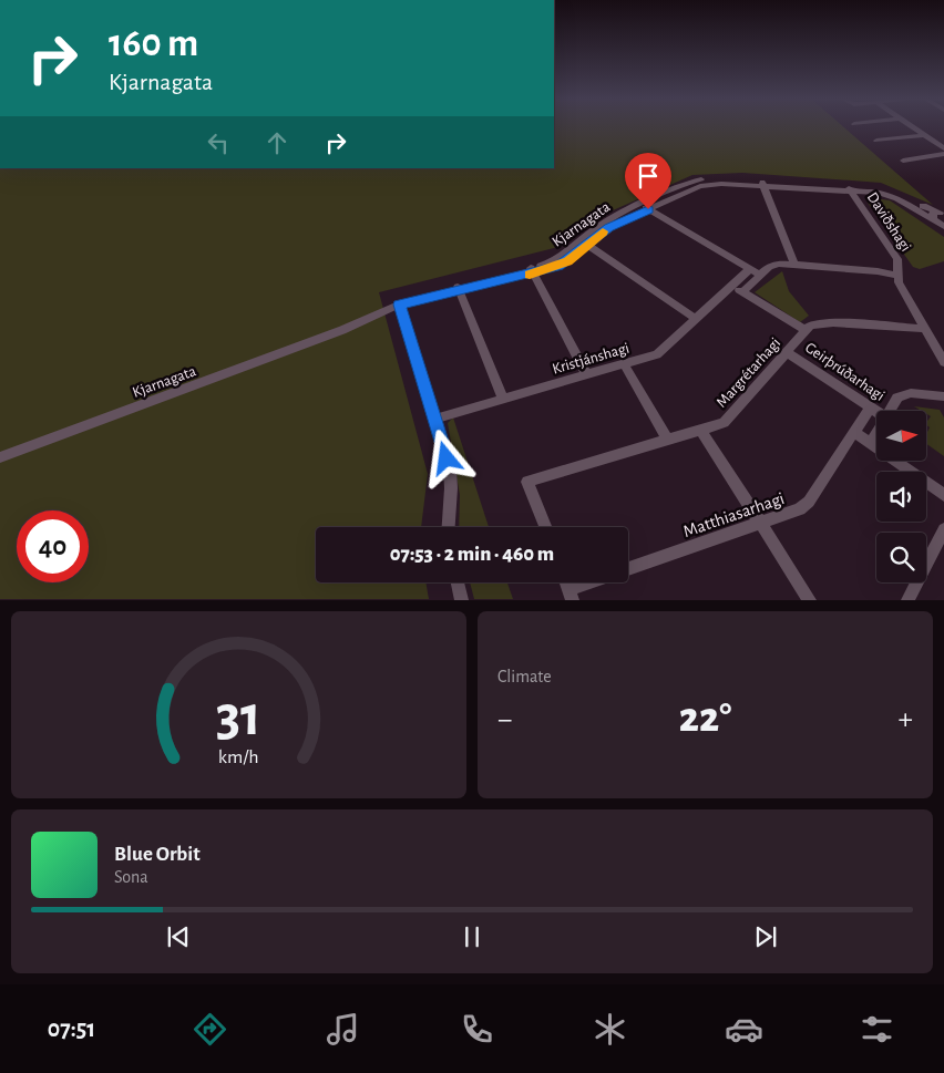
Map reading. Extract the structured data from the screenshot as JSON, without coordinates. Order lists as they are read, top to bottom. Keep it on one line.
{"streets":{"street":["Daviðshagi","Kjarnagata","Kristjánshagi","Geirþrúðarhagi","Margrétarhagi","Matthiasarhagi"]},"crossings":[["Daviðshagi","Kjarnagata"],["Geirþrúðarhagi","Margrétarhagi"],["Geirþrúðarhagi","Matthiasarhagi"]],"north":"right","page":{"turn":["160 m","Kjarnagata"],"limit":"40","trip":"07:53 · 2 min · 460 m","tile":"Climate","heat":["−","22°","+"],"song":["Blue Orbit","Sona"],"tabs":"07:51","gauge":["31","km/h"]}}
